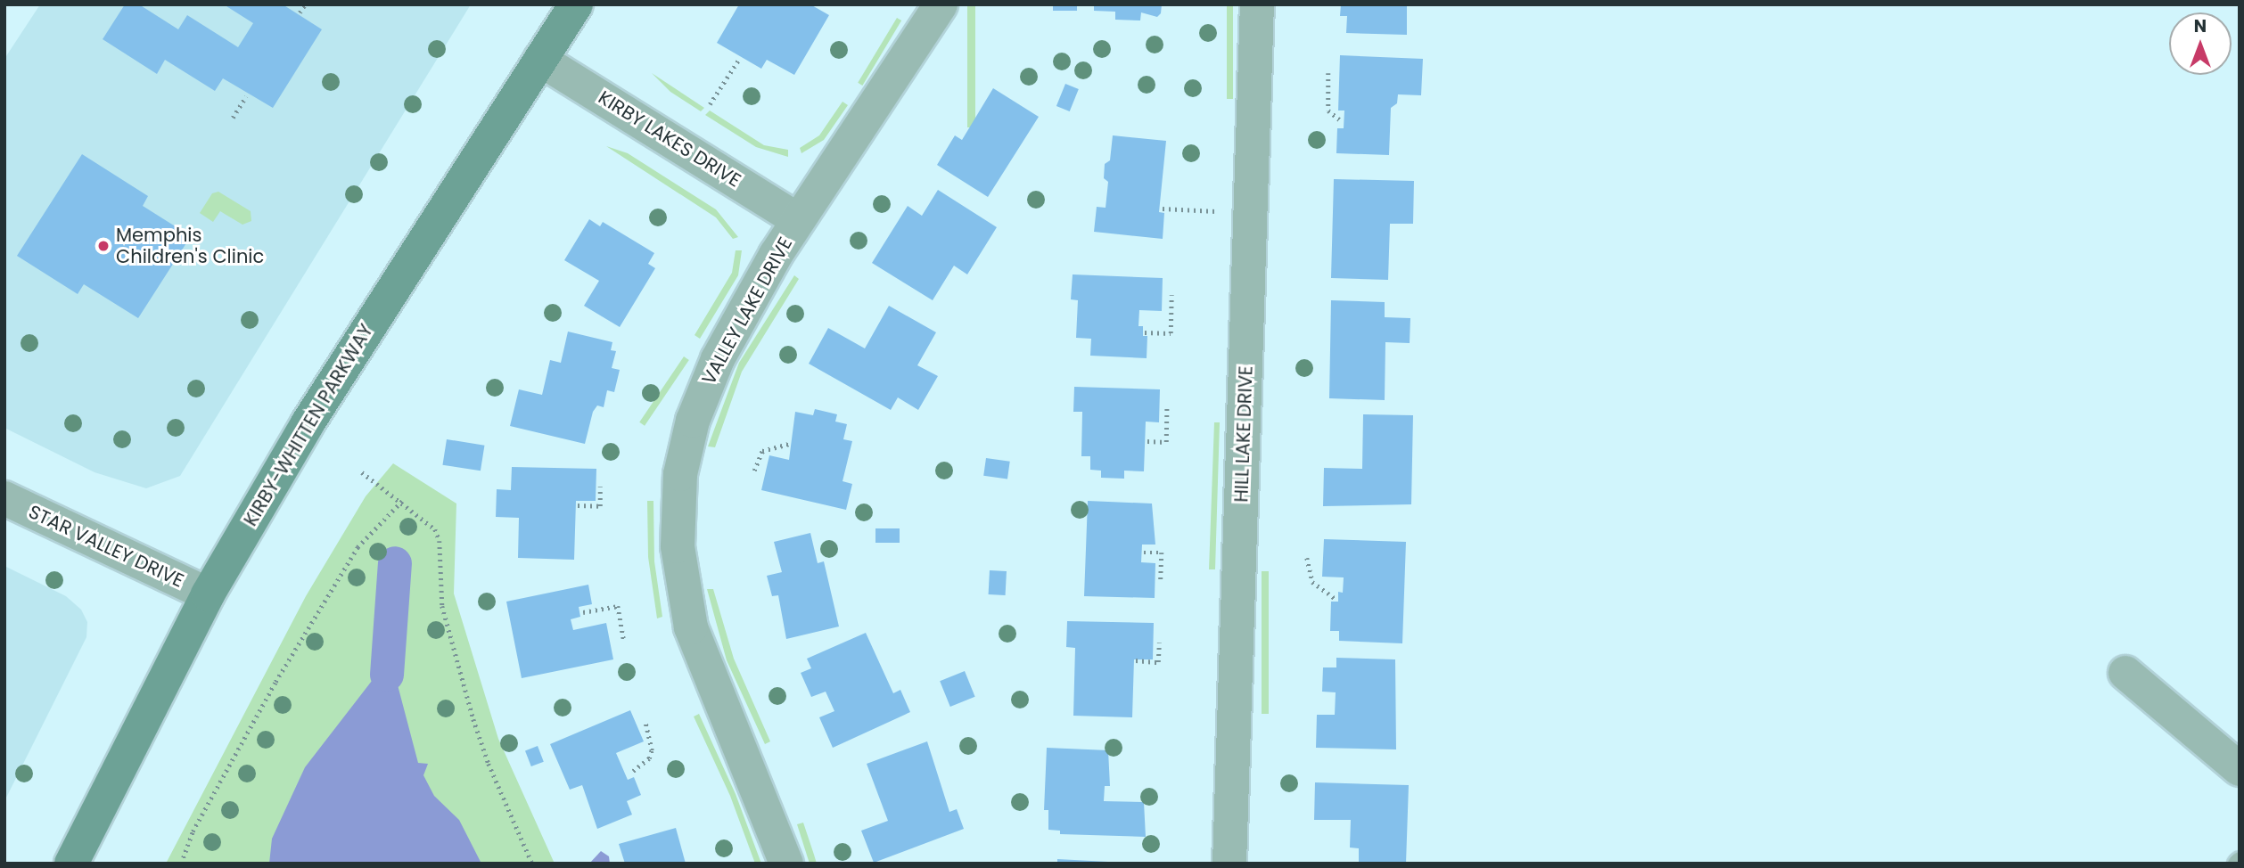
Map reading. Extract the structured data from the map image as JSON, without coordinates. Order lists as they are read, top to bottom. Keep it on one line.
{"streets":{"main road":["KIRBY-WHITTEN PARKWAY"],"street":["KIRBY LAKES DRIVE","VALLEY LAKE DRIVE","HILL LAKE DRIVE","STAR VALLEY DRIVE"]},"crossings":[["KIRBY LAKES DRIVE","VALLEY LAKE DRIVE"],["KIRBY LAKES DRIVE","KIRBY-WHITTEN PARKWAY"],["KIRBY-WHITTEN PARKWAY","STAR VALLEY DRIVE"]],"places":["Memphis Children's Clinic"],"north":"top"}
